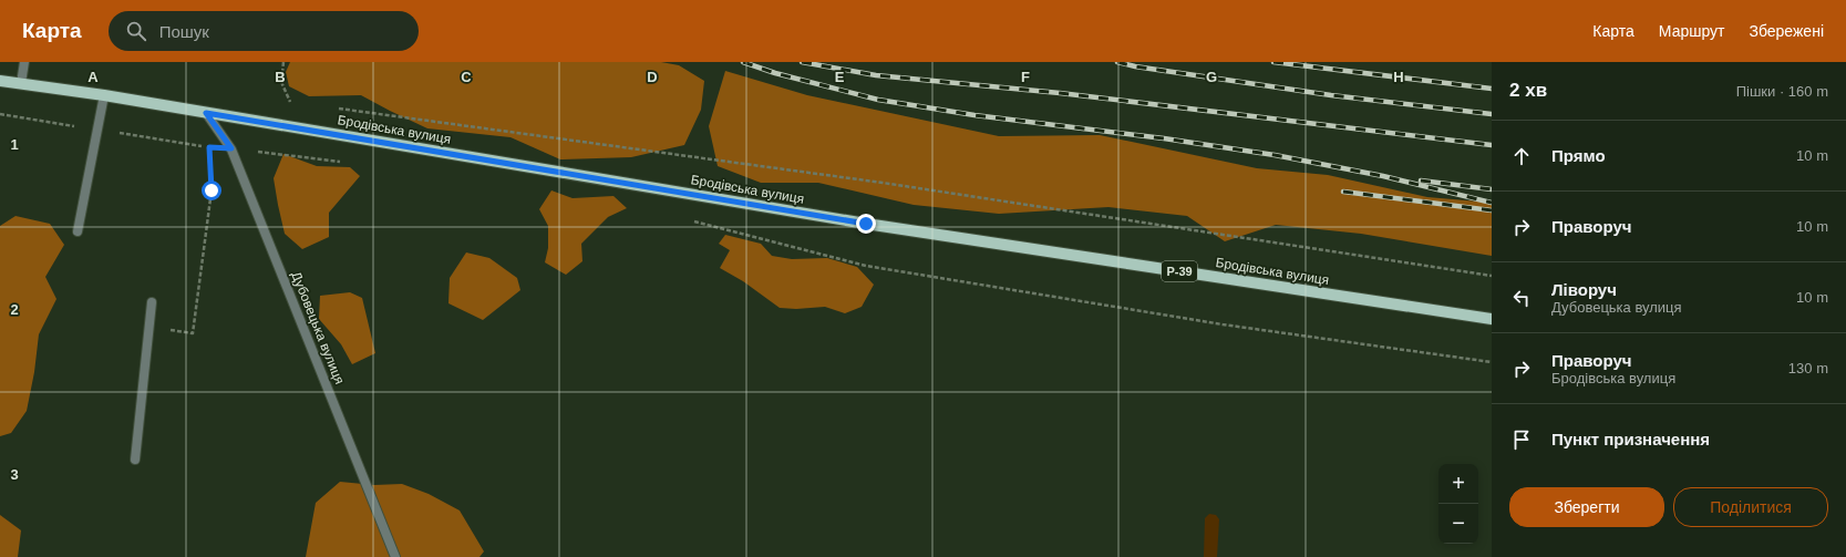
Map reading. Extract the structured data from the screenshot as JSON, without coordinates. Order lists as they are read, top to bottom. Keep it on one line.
{"streets":{"main road":["Бродівська вулиця","Р-39"],"street":["Дубовецька вулиця"]},"crossings":[["Бродівська вулиця","Дубовецька вулиця"]],"page":{"header":"Карта","search":"Пошук","nav":["Карта","Маршрут","Збережені"],"heading":["2 хв","Пішки · 160 m"],"list":[["Прямо","10 m"],["Праворуч","10 m"],["Ліворуч","Дубовецька вулиця","10 m"],["Праворуч","Бродівська вулиця","130 m"],"Пункт призначення"],"map_buttons":["+","−"],"buttons":["Зберегти","Поділитися"]},"grid":{"columns":["A","B","C","D","E","F","G","H"],"rows":["1","2","3"]}}
